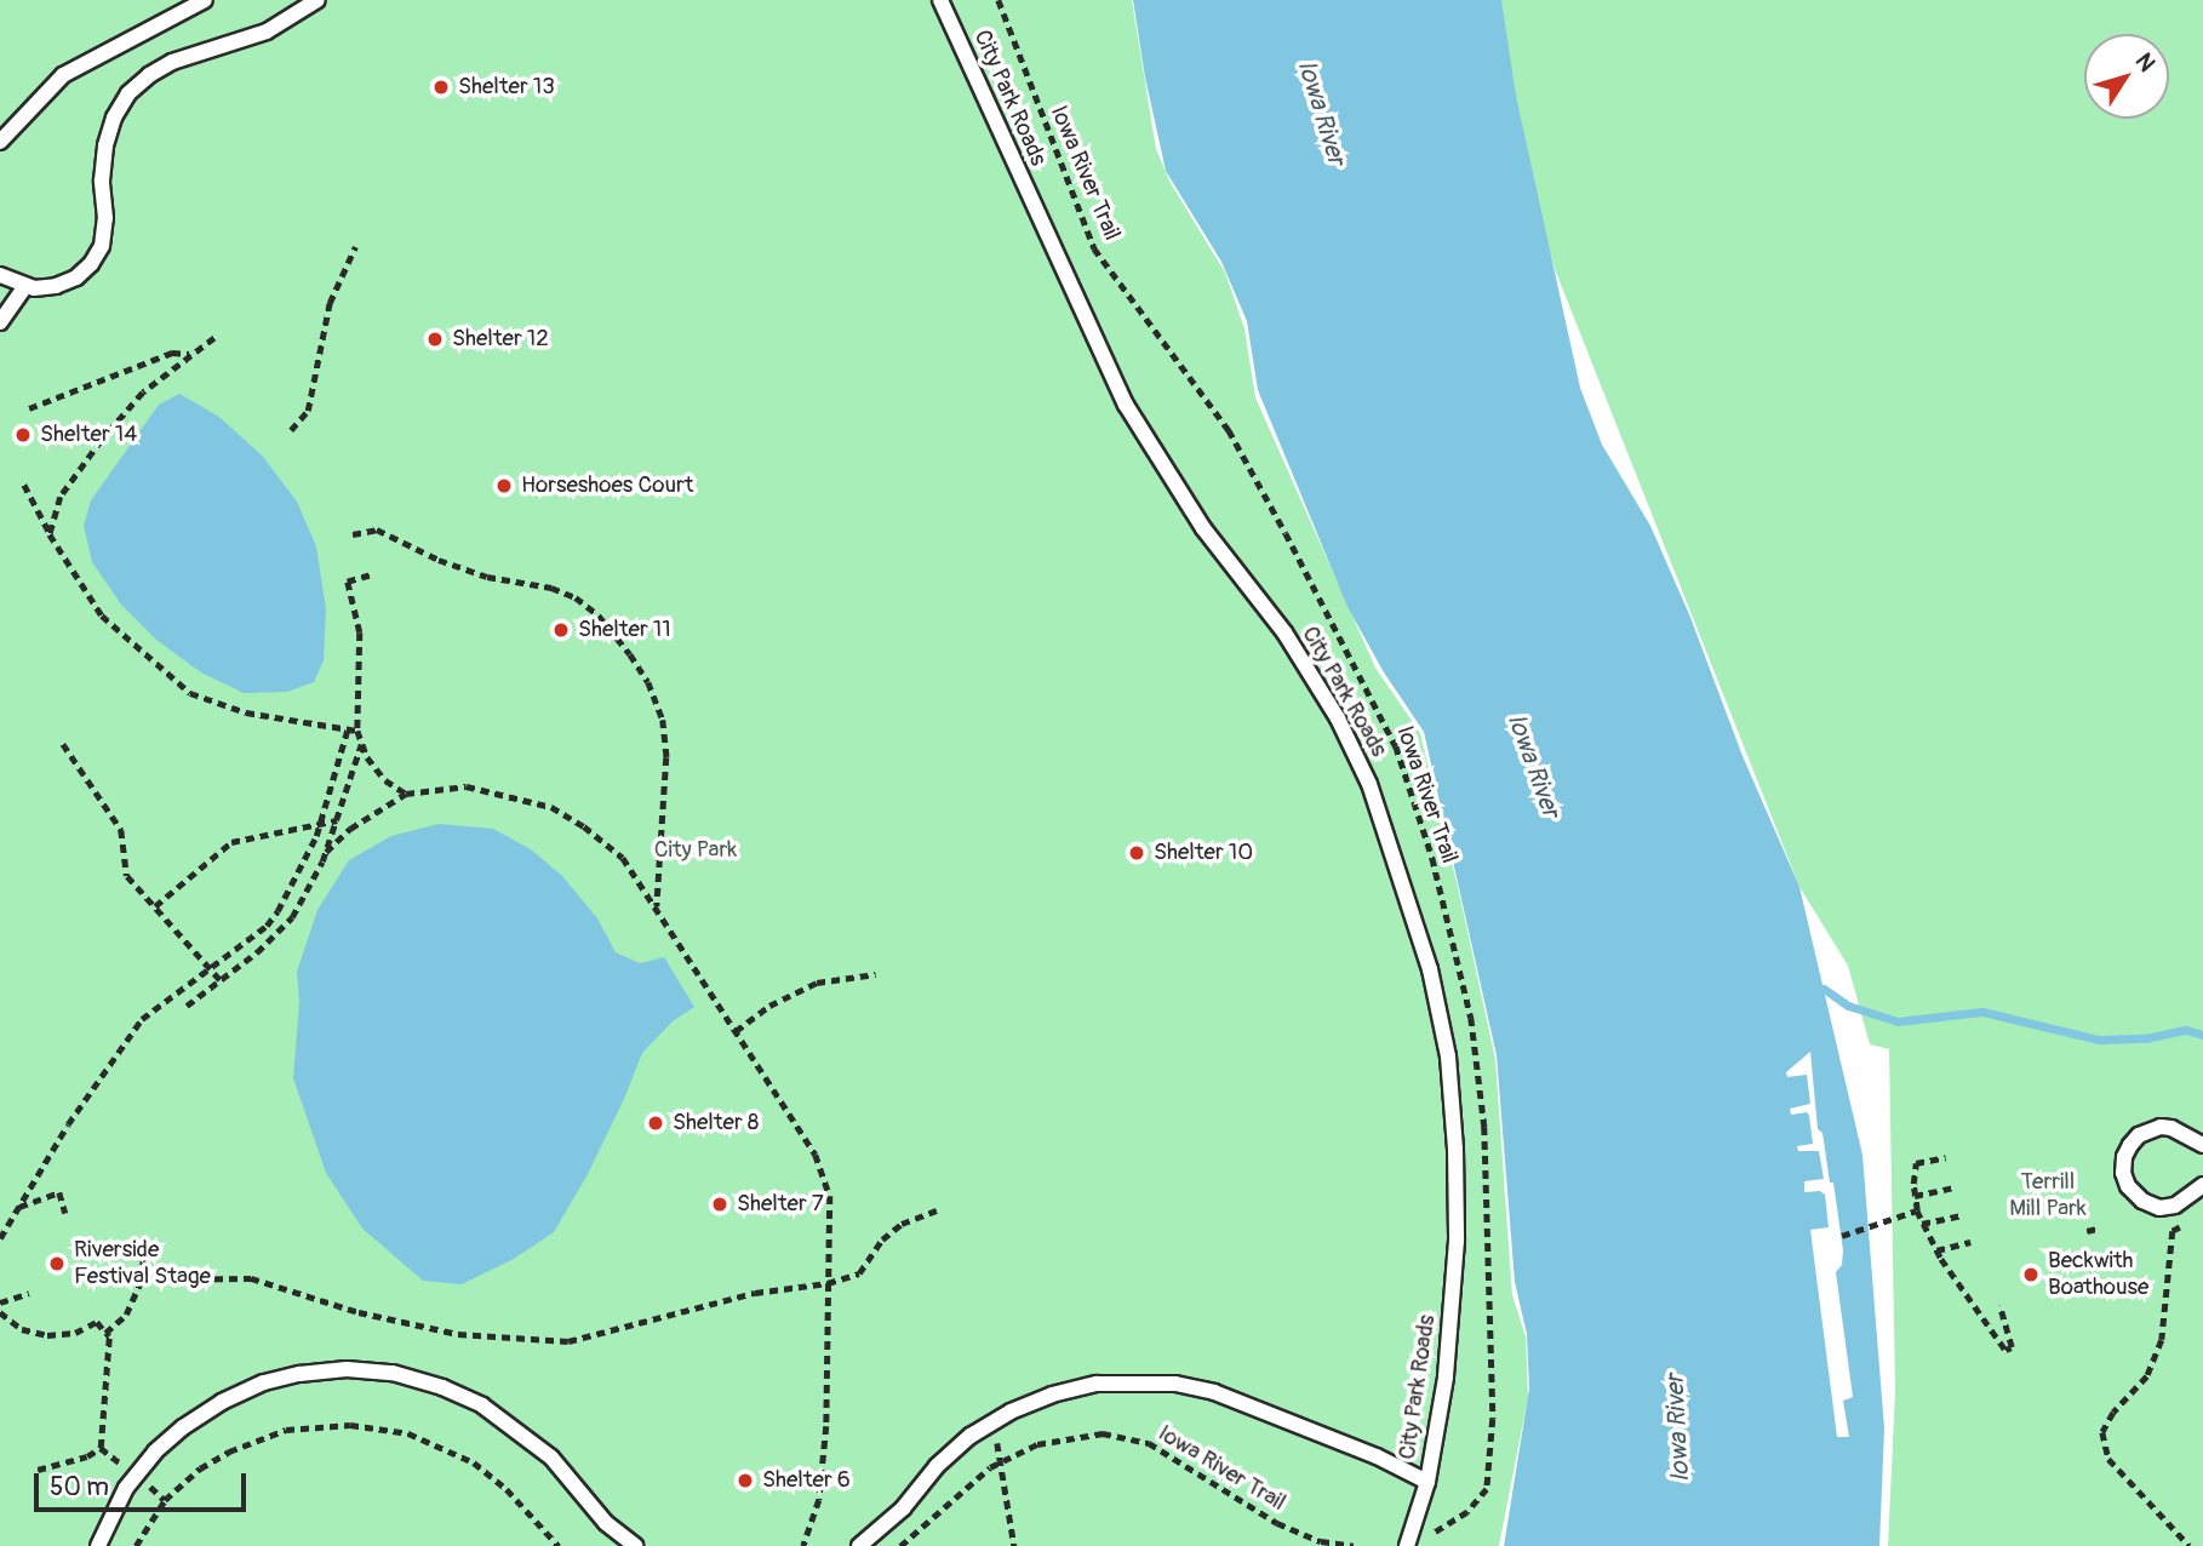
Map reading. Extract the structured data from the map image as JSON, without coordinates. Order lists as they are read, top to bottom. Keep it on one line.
{"streets":{"lane":["City Park Roads"],"path":["Iowa River Trail"]},"crossings":[["City Park Roads","Iowa River Trail"]],"water":["Iowa River"],"parks":["City Park","Terrill Mill Park"],"places":["Shelter 13","Shelter 12","Shelter 14","Horseshoes Court","Shelter 11","Shelter 10","Shelter 8","Shelter 7","Riverside Festival Stage","Beckwith Boathouse","Shelter 6"],"scale_bar":"50 m","north":"top right"}
